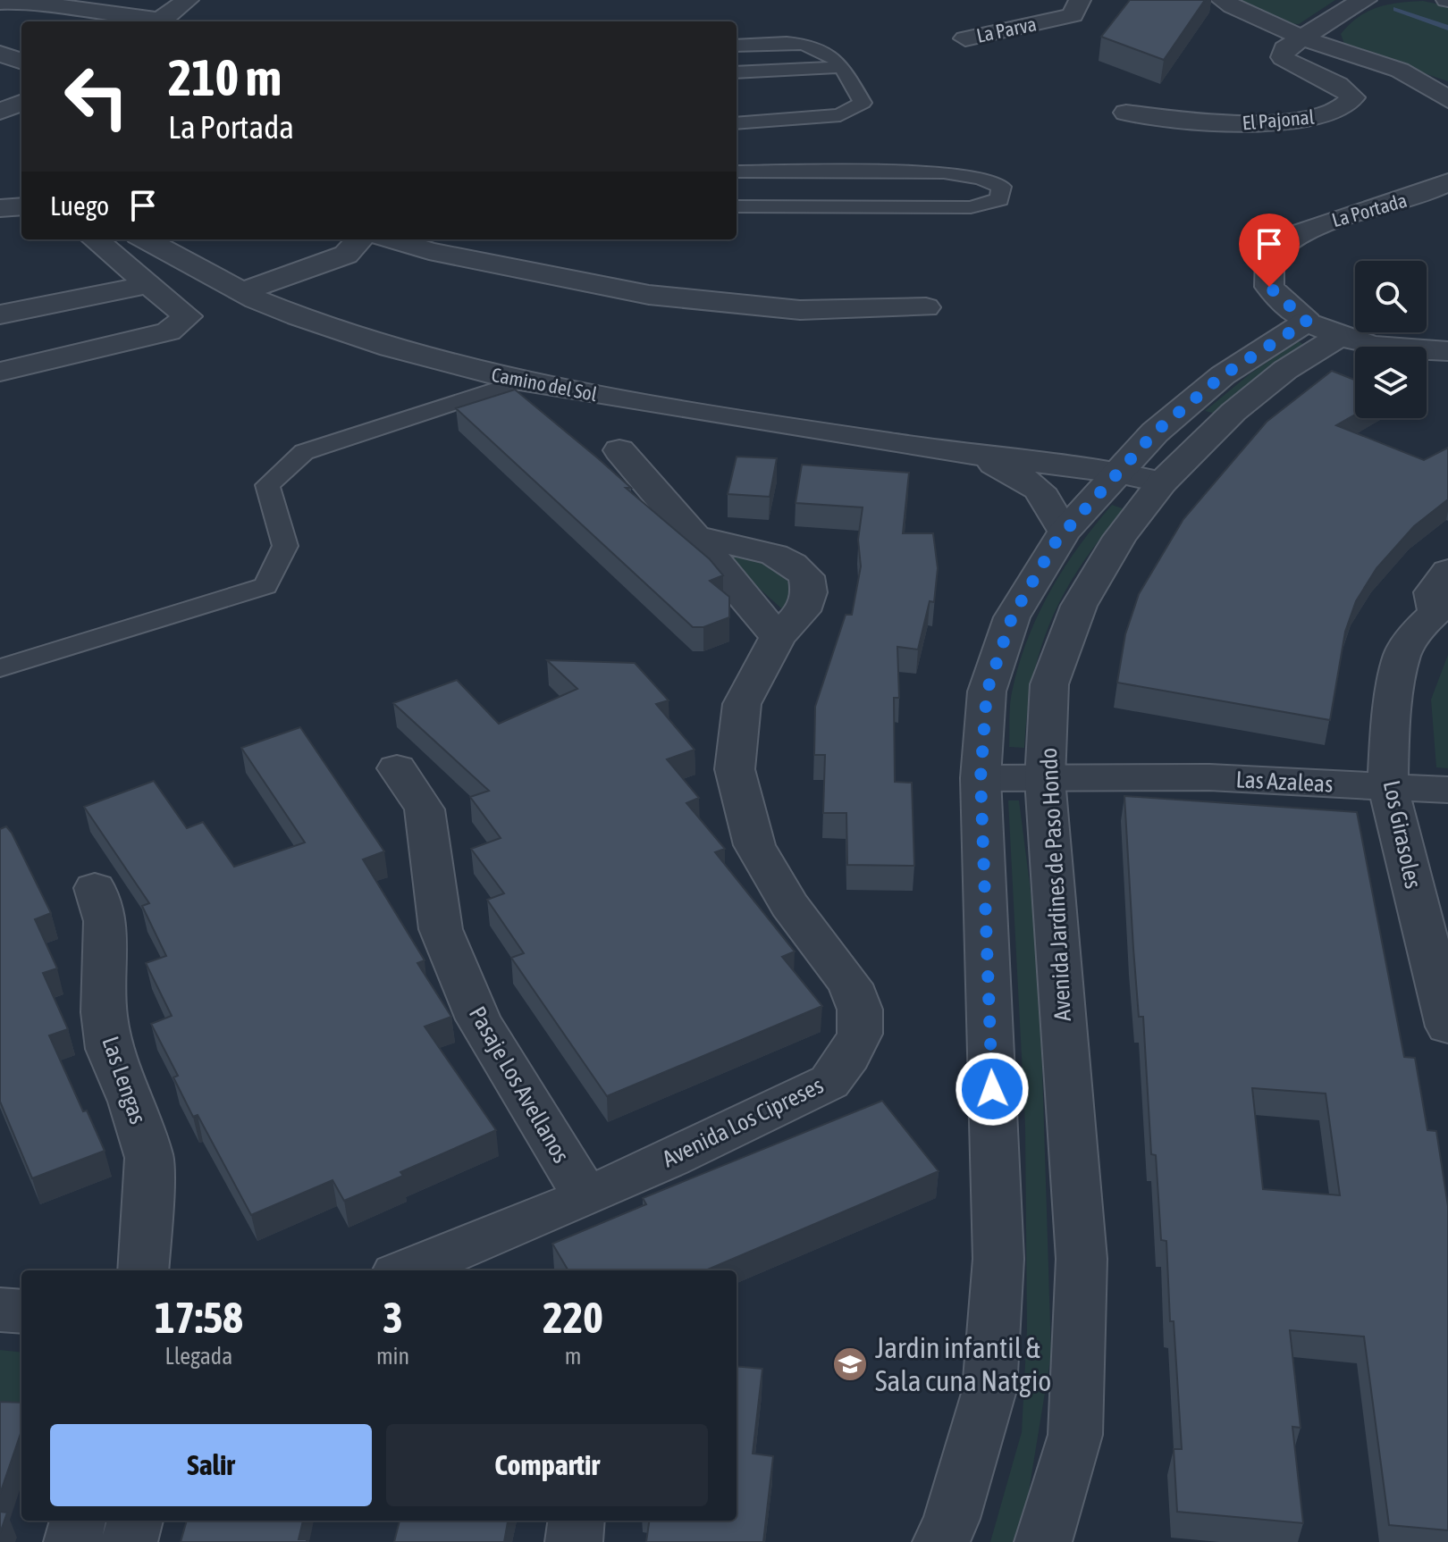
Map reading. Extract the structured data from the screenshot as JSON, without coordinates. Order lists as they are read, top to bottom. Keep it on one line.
{"streets":{"street":["La Parva","El Pajonal","La Portada","Camino del Sol","Las Azaleas","Los Girasoles","Avenida Jardines de Paso Hondo","Las Lengas","Pasaje Los Avellanos","Avenida Los Cipreses"]},"crossings":[["La Portada","Avenida Jardines de Paso Hondo"],["Camino del Sol","Avenida Jardines de Paso Hondo"],["Las Azaleas","Los Girasoles"],["Las Azaleas","Avenida Jardines de Paso Hondo"],["Pasaje Los Avellanos","Avenida Los Cipreses"]],"places":{"school or university":["Jardin infantil & Sala cuna Natgio"]},"page":{"turn":["210 m","La Portada"],"then":"Luego","eta":["17:58","Llegada","3","min","220","m"],"buttons":["Salir","Compartir"]}}
